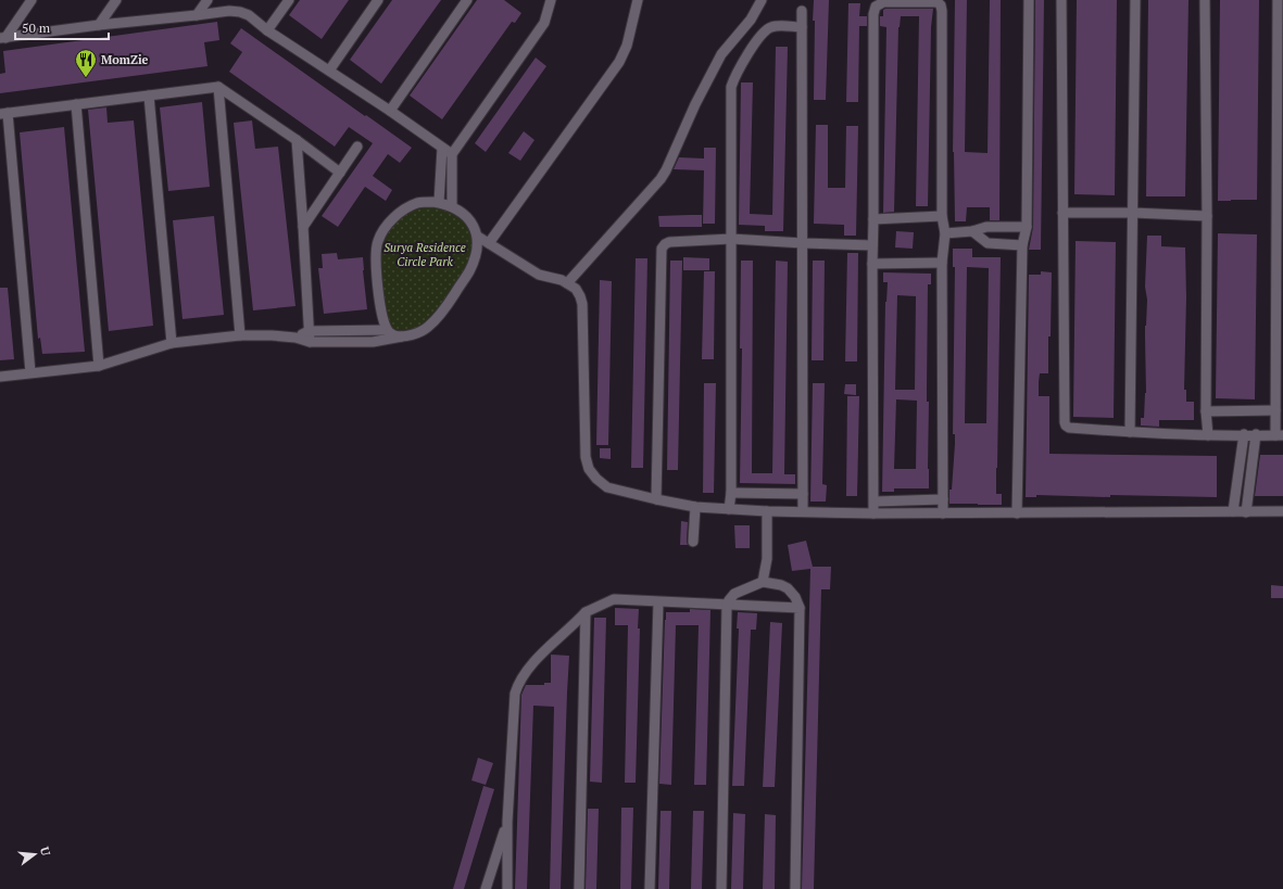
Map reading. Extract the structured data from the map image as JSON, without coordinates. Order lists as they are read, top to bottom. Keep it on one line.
{"parks":["Surya Residence Circle Park"],"places":{"restaurant":["MomZie"]},"scale_bar":"50 m","north":"right"}
